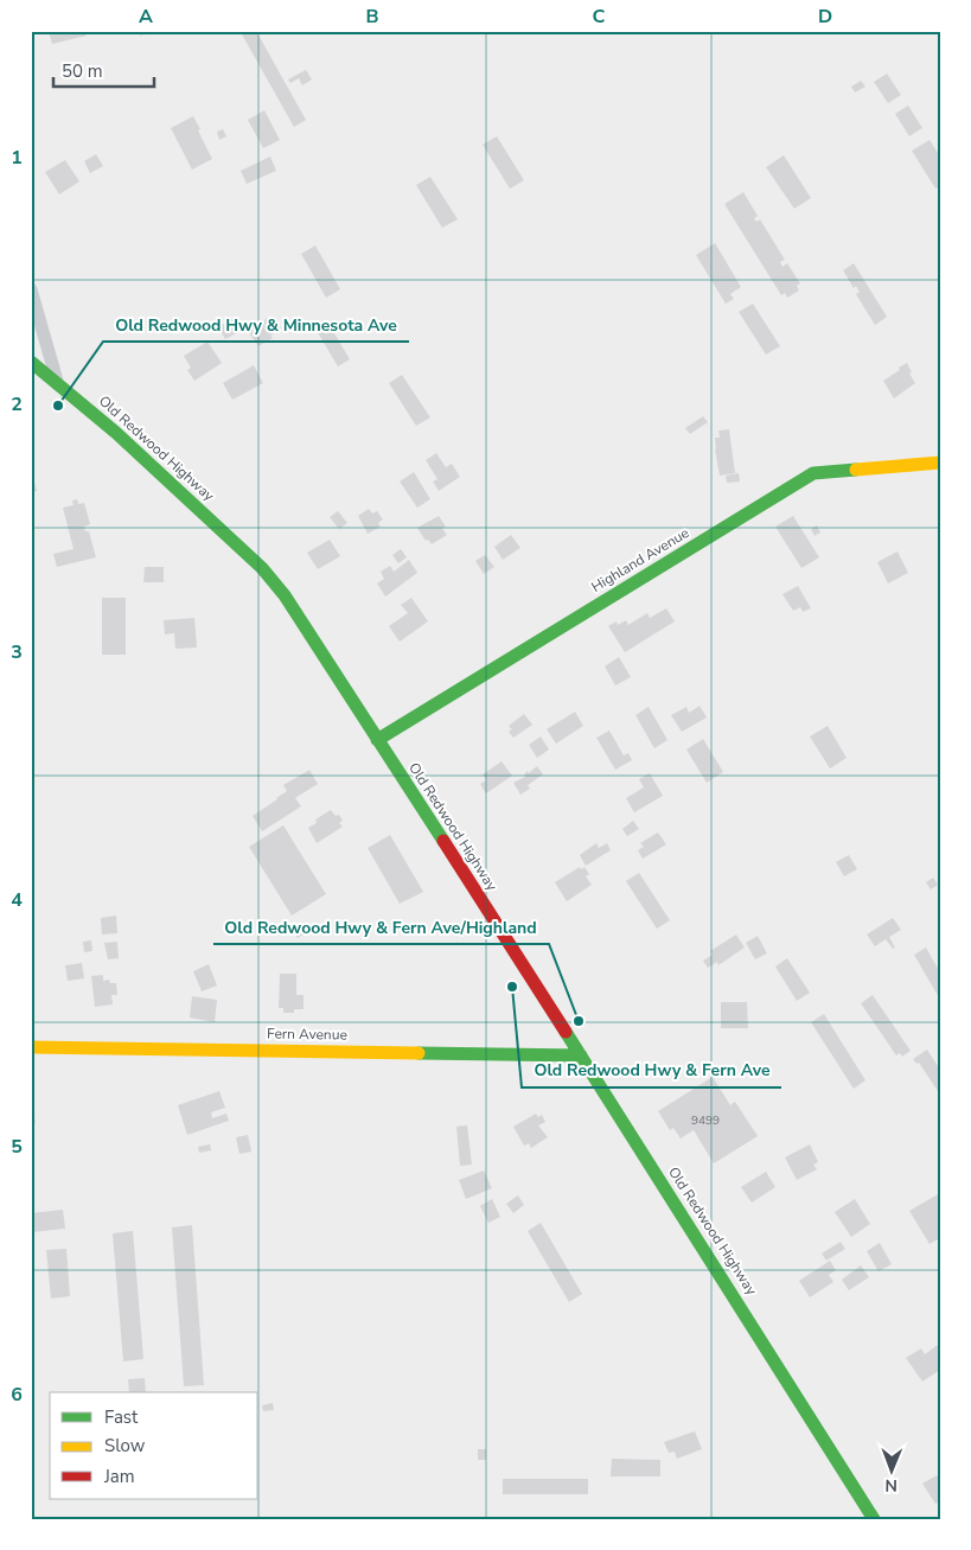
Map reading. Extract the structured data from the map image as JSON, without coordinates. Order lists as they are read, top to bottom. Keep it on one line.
{"streets":{"main road":["Old Redwood Highway","Highland Avenue","Fern Avenue"]},"crossings":[["Old Redwood Highway","Highland Avenue"],["Old Redwood Highway","Fern Avenue"]],"places":["Old Redwood Hwy & Minnesota Ave","Old Redwood Hwy & Fern Ave","Old Redwood Hwy & Fern Ave/Highland"],"house_numbers":["9499"],"legend":["Fast","Slow","Jam"],"scale_bar":"50 m","north":"bottom","grid":{"columns":["A","B","C","D"],"rows":["1","2","3","4","5","6"]}}
